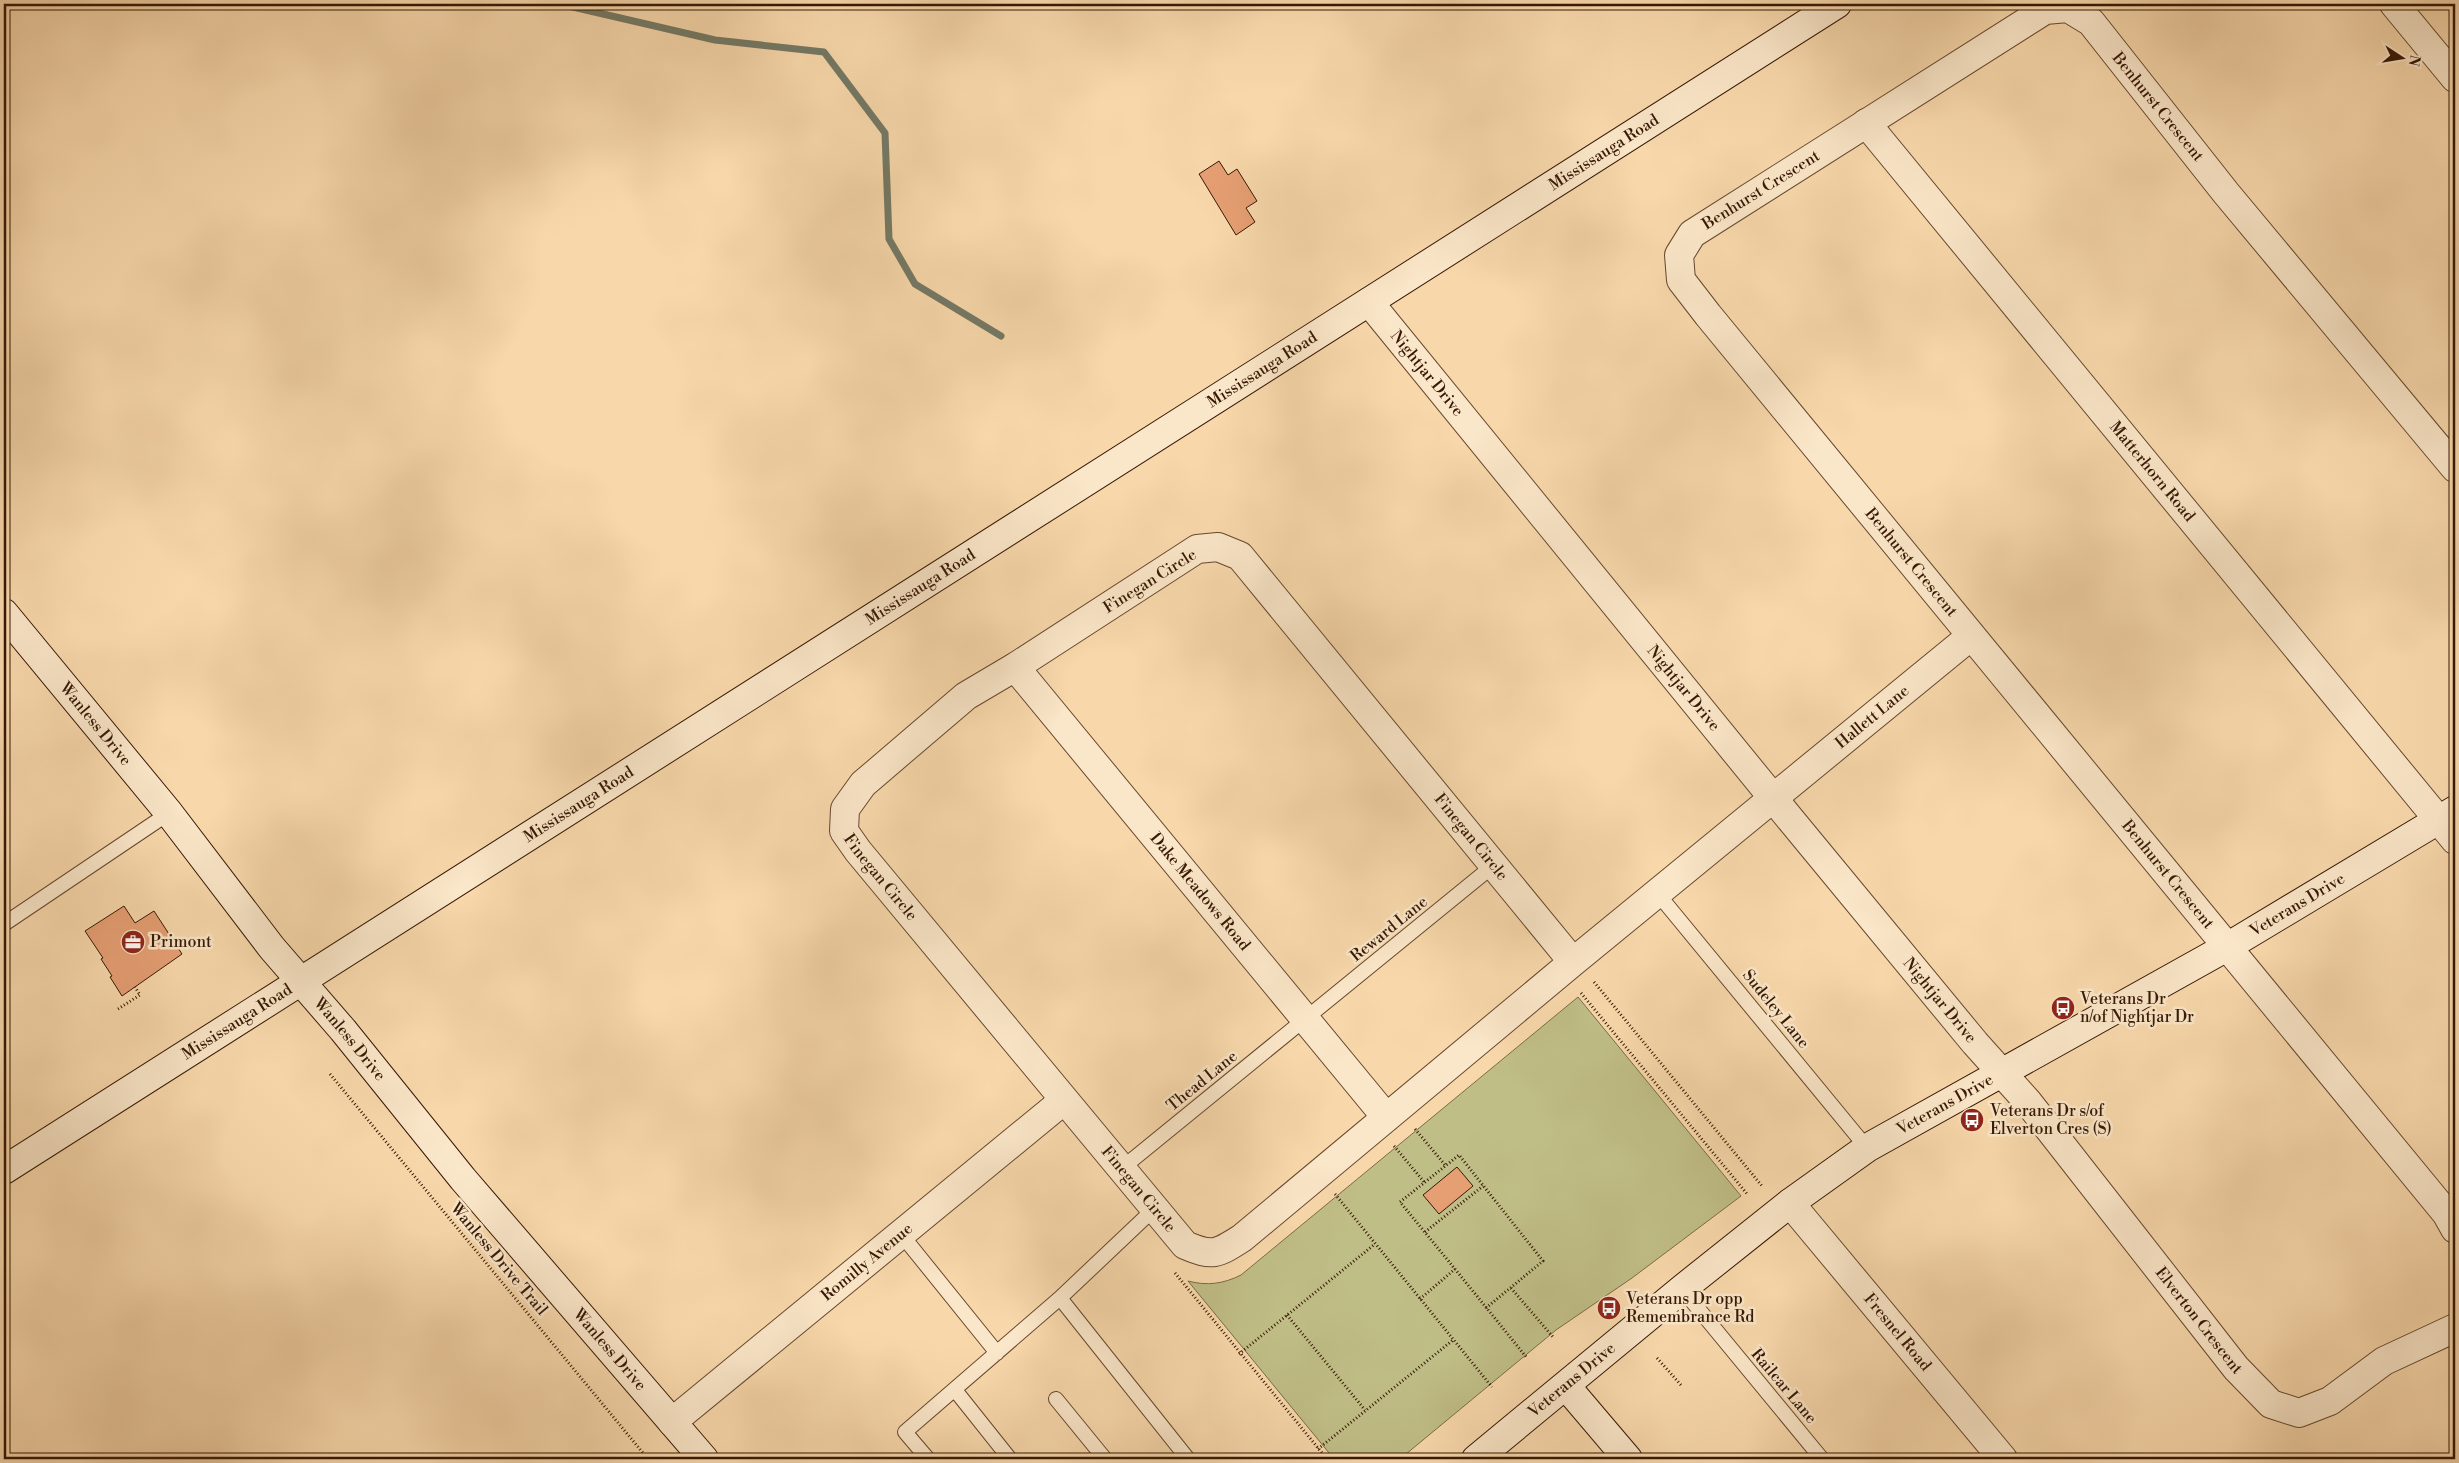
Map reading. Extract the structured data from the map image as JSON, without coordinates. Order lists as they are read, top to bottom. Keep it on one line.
{"streets":{"street":["Benhurst Crescent","Mississauga Road","Nightjar Drive","Matterhorn Road","Finegan Circle","Hallett Lane","Wanless Drive","Dake Meadows Road","Veterans Drive","Romilly Avenue","Elverton Crescent","Fresnel Road"],"lane":["Reward Lane","Sudeley Lane","Thead Lane","Railcar Lane"],"path":["Wanless Drive Trail"]},"crossings":[["Benhurst Crescent","Matterhorn Road"],["Benhurst Crescent","Hallett Lane"],["Benhurst Crescent","Veterans Drive"],["Mississauga Road","Nightjar Drive"],["Mississauga Road","Wanless Drive"],["Nightjar Drive","Finegan Circle"],["Nightjar Drive","Hallett Lane"],["Nightjar Drive","Veterans Drive"],["Nightjar Drive","Elverton Crescent"],["Matterhorn Road","Veterans Drive"],["Finegan Circle","Hallett Lane"],["Finegan Circle","Dake Meadows Road"],["Finegan Circle","Reward Lane"],["Finegan Circle","Sudeley Lane"],["Finegan Circle","Thead Lane"],["Finegan Circle","Romilly Avenue"],["Wanless Drive","Romilly Avenue"],["Dake Meadows Road","Reward Lane"],["Dake Meadows Road","Thead Lane"],["Veterans Drive","Sudeley Lane"],["Veterans Drive","Elverton Crescent"],["Veterans Drive","Fresnel Road"],["Veterans Drive","Railcar Lane"],["Reward Lane","Thead Lane"]],"places":{"office":["Primont"],"bus stop":["Veterans Dr n/of Nightjar Dr","Veterans Dr s/of Elverton Cres (S)","Veterans Dr opp Remembrance Rd"]},"north":"right"}
